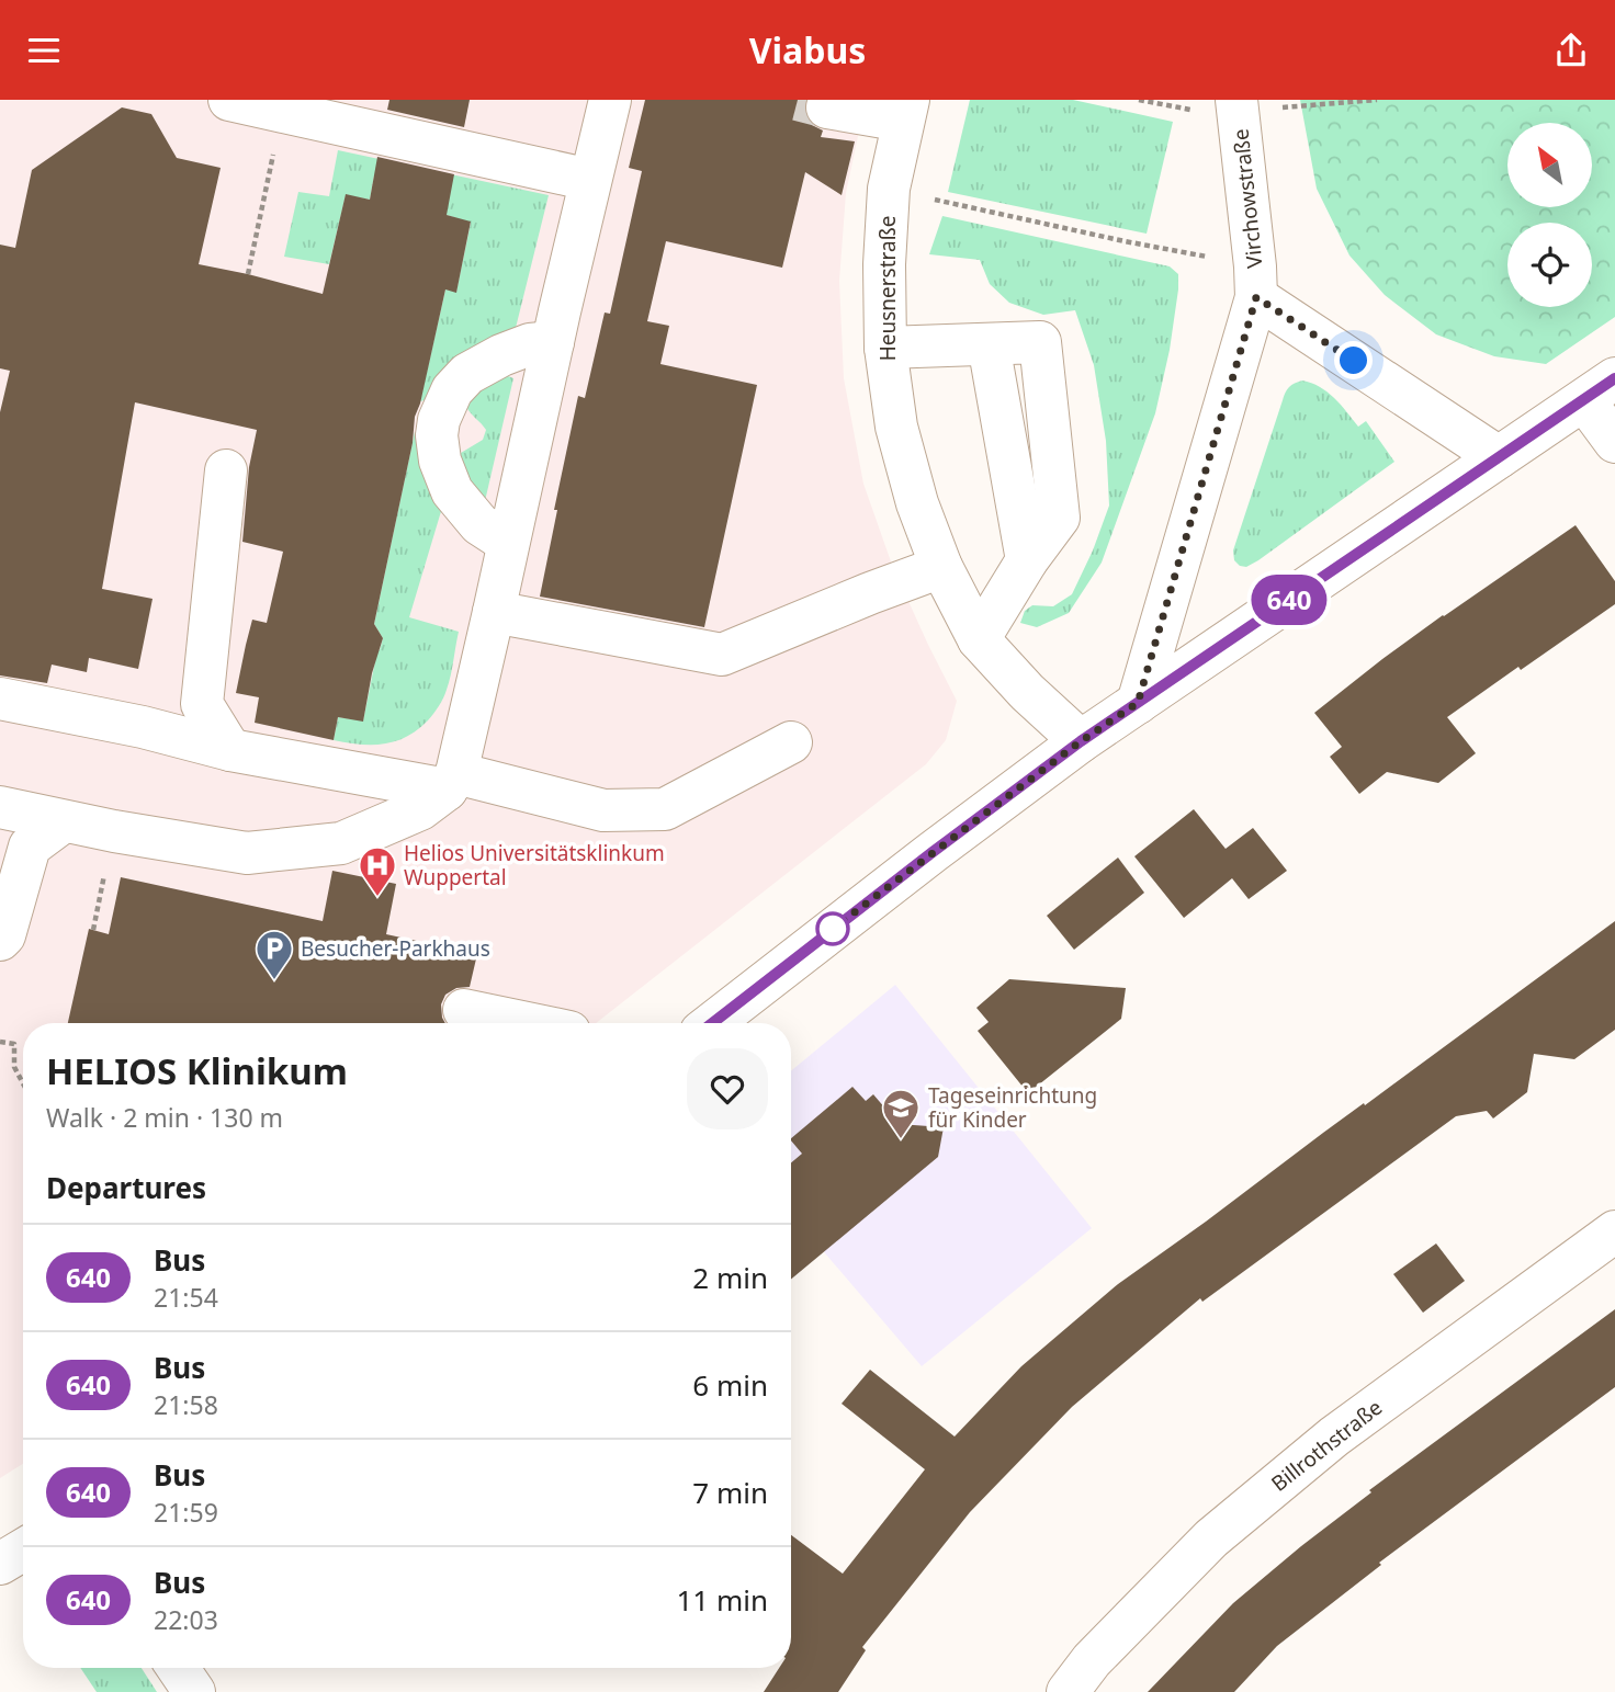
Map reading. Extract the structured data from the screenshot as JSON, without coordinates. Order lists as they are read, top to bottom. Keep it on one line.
{"streets":{"street":["Virchowstraße","Heusnerstraße","Billrothstraße"]},"places":{"hospital":["Helios Universitätsklinkum Wuppertal"],"parking":["Besucher-Parkhaus"],"school or university":["Tageseinrichtung für Kinder"]},"lines":["bus line 640"],"north":"top left","page":{"header":"Viabus","on_map":"640","heading":[["HELIOS Klinikum","Walk · 2 min · 130 m"],"Departures"],"list":[{"mark":"640","name":"Bus","note":"21:54","value":"2 min"},{"mark":"640","name":"Bus","note":"21:58","value":"6 min"},{"mark":"640","name":"Bus","note":"21:59","value":"7 min"},{"mark":"640","name":"Bus","note":"22:03","value":"11 min"}]}}
